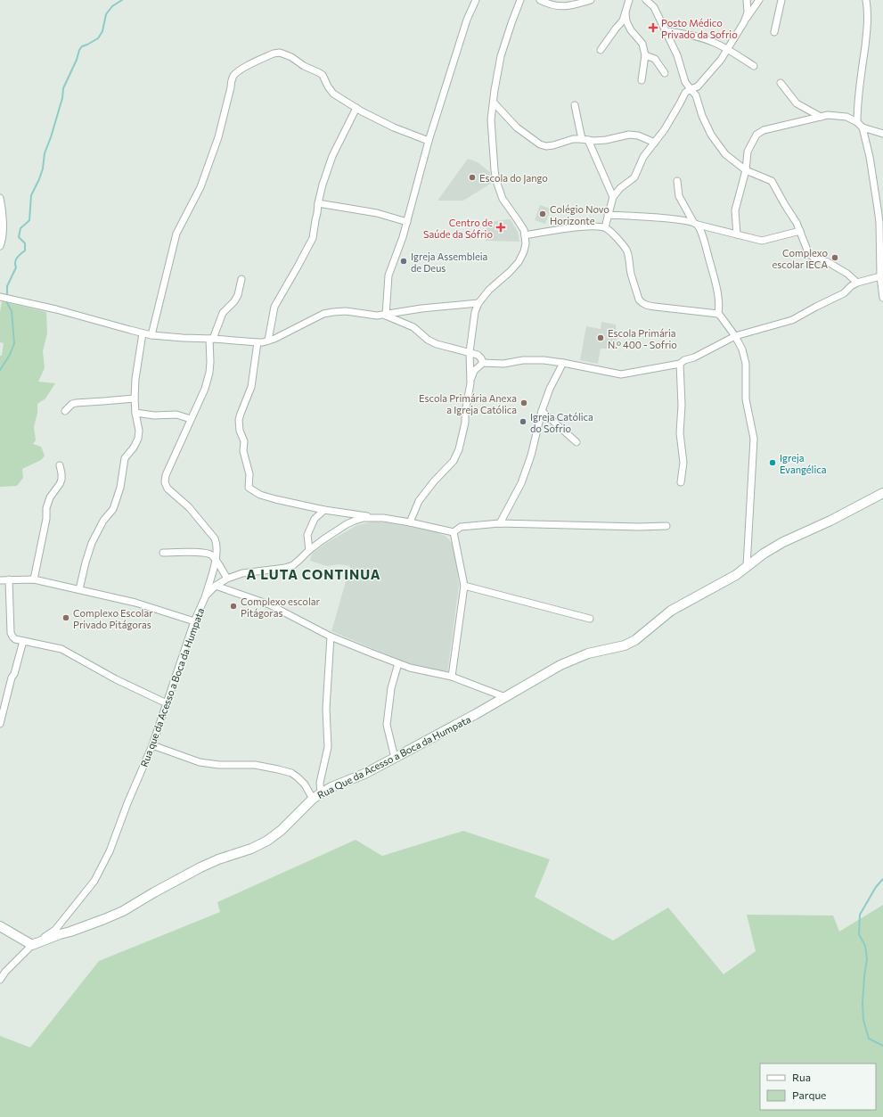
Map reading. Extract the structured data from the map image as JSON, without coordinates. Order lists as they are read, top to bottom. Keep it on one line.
{"streets":{"street":["Rua que da Acesso a Boca da Humpata","Rua Que da Acesso a Boca da Humpata"]},"crossings":[["Rua que da Acesso a Boca da Humpata","Rua Que da Acesso a Boca da Humpata"]],"districts":["A LUTA CONTINUA"],"places":{"health":["Posto Médico Privado da Sofrio","Centro de Saúde da Sófrio"],"other":["Escola do Jango","Colégio Novo Horizonte","Complexo escolar IECA","Igreja Assembleia de Deus","Escola Primária N.º 400 - Sofrio","Escola Primária Anexa a Igreja Católica","Igreja Católica do Sofrio","Igreja Evangélica","Complexo escolar Pitágoras","Complexo Escolar Privado Pitágoras"]},"legend":["Rua","Parque"]}
